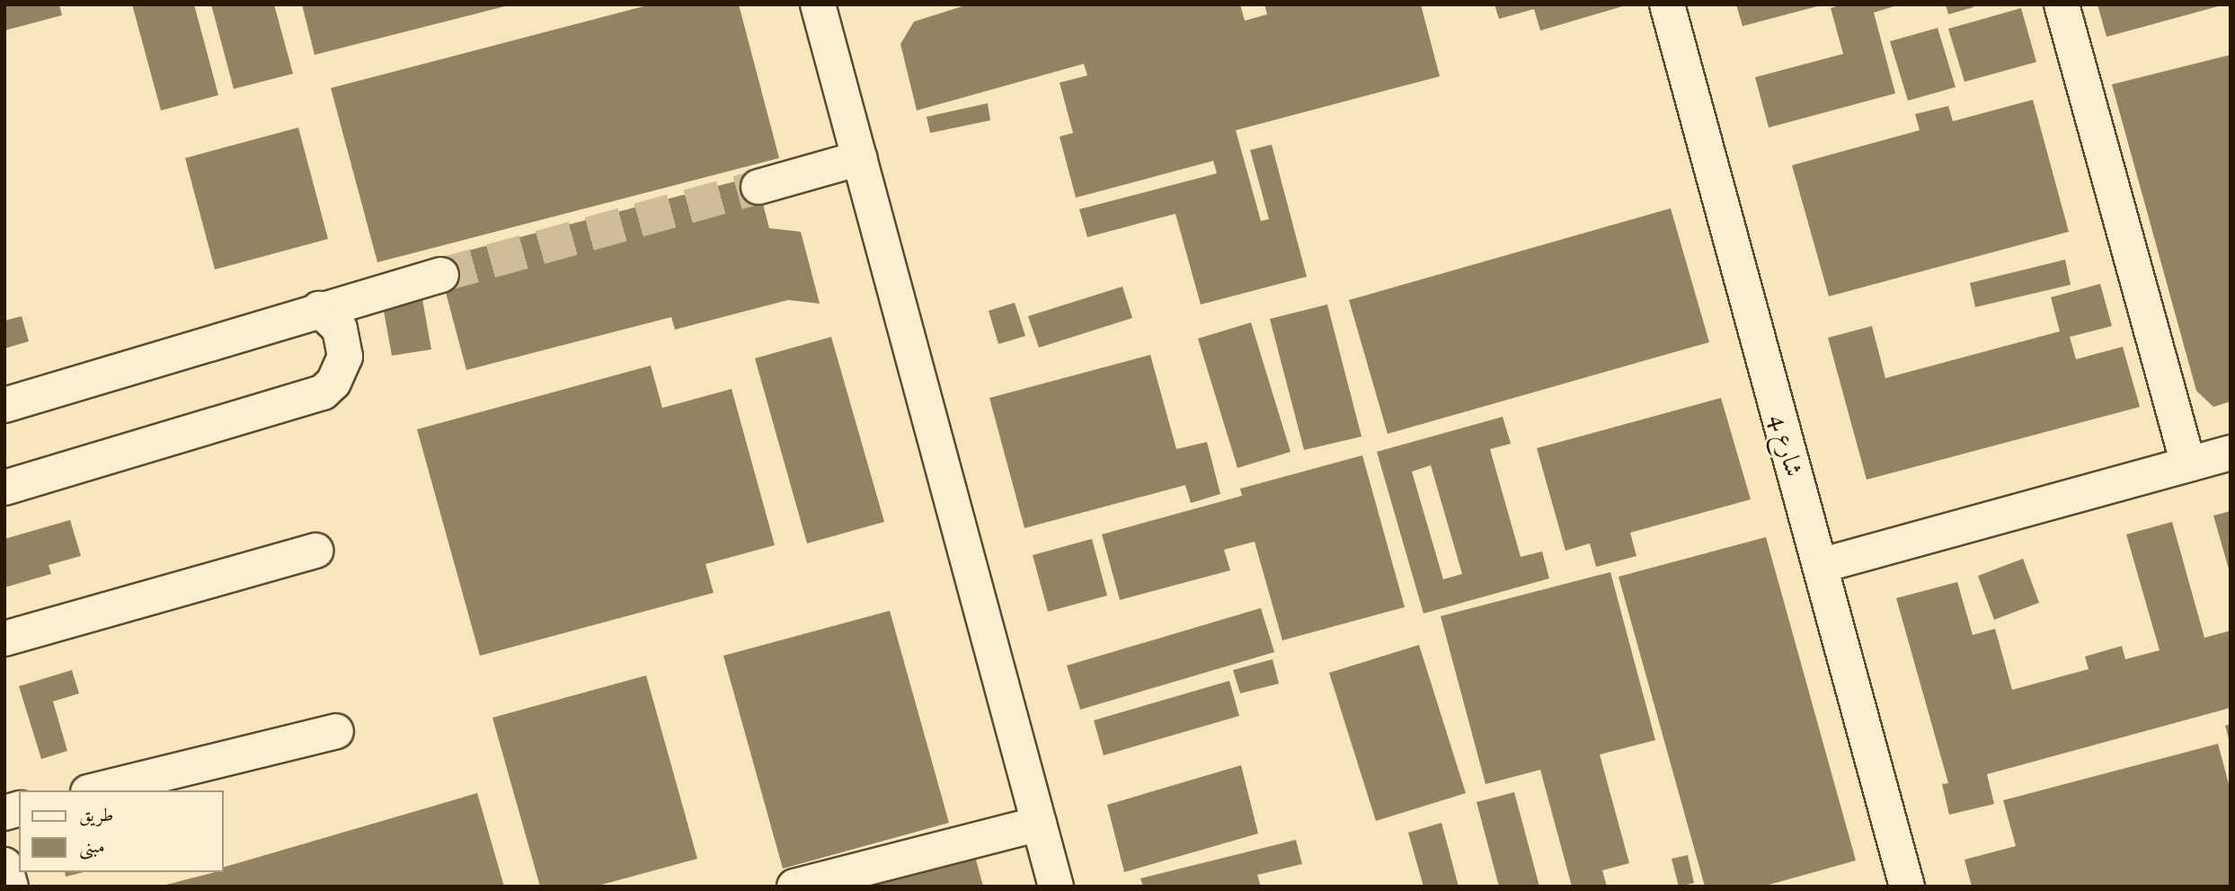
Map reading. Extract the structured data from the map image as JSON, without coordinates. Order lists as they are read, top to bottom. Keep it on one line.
{"streets":{"street":["شارع 4"]},"legend":["طريق","مبنى"]}
